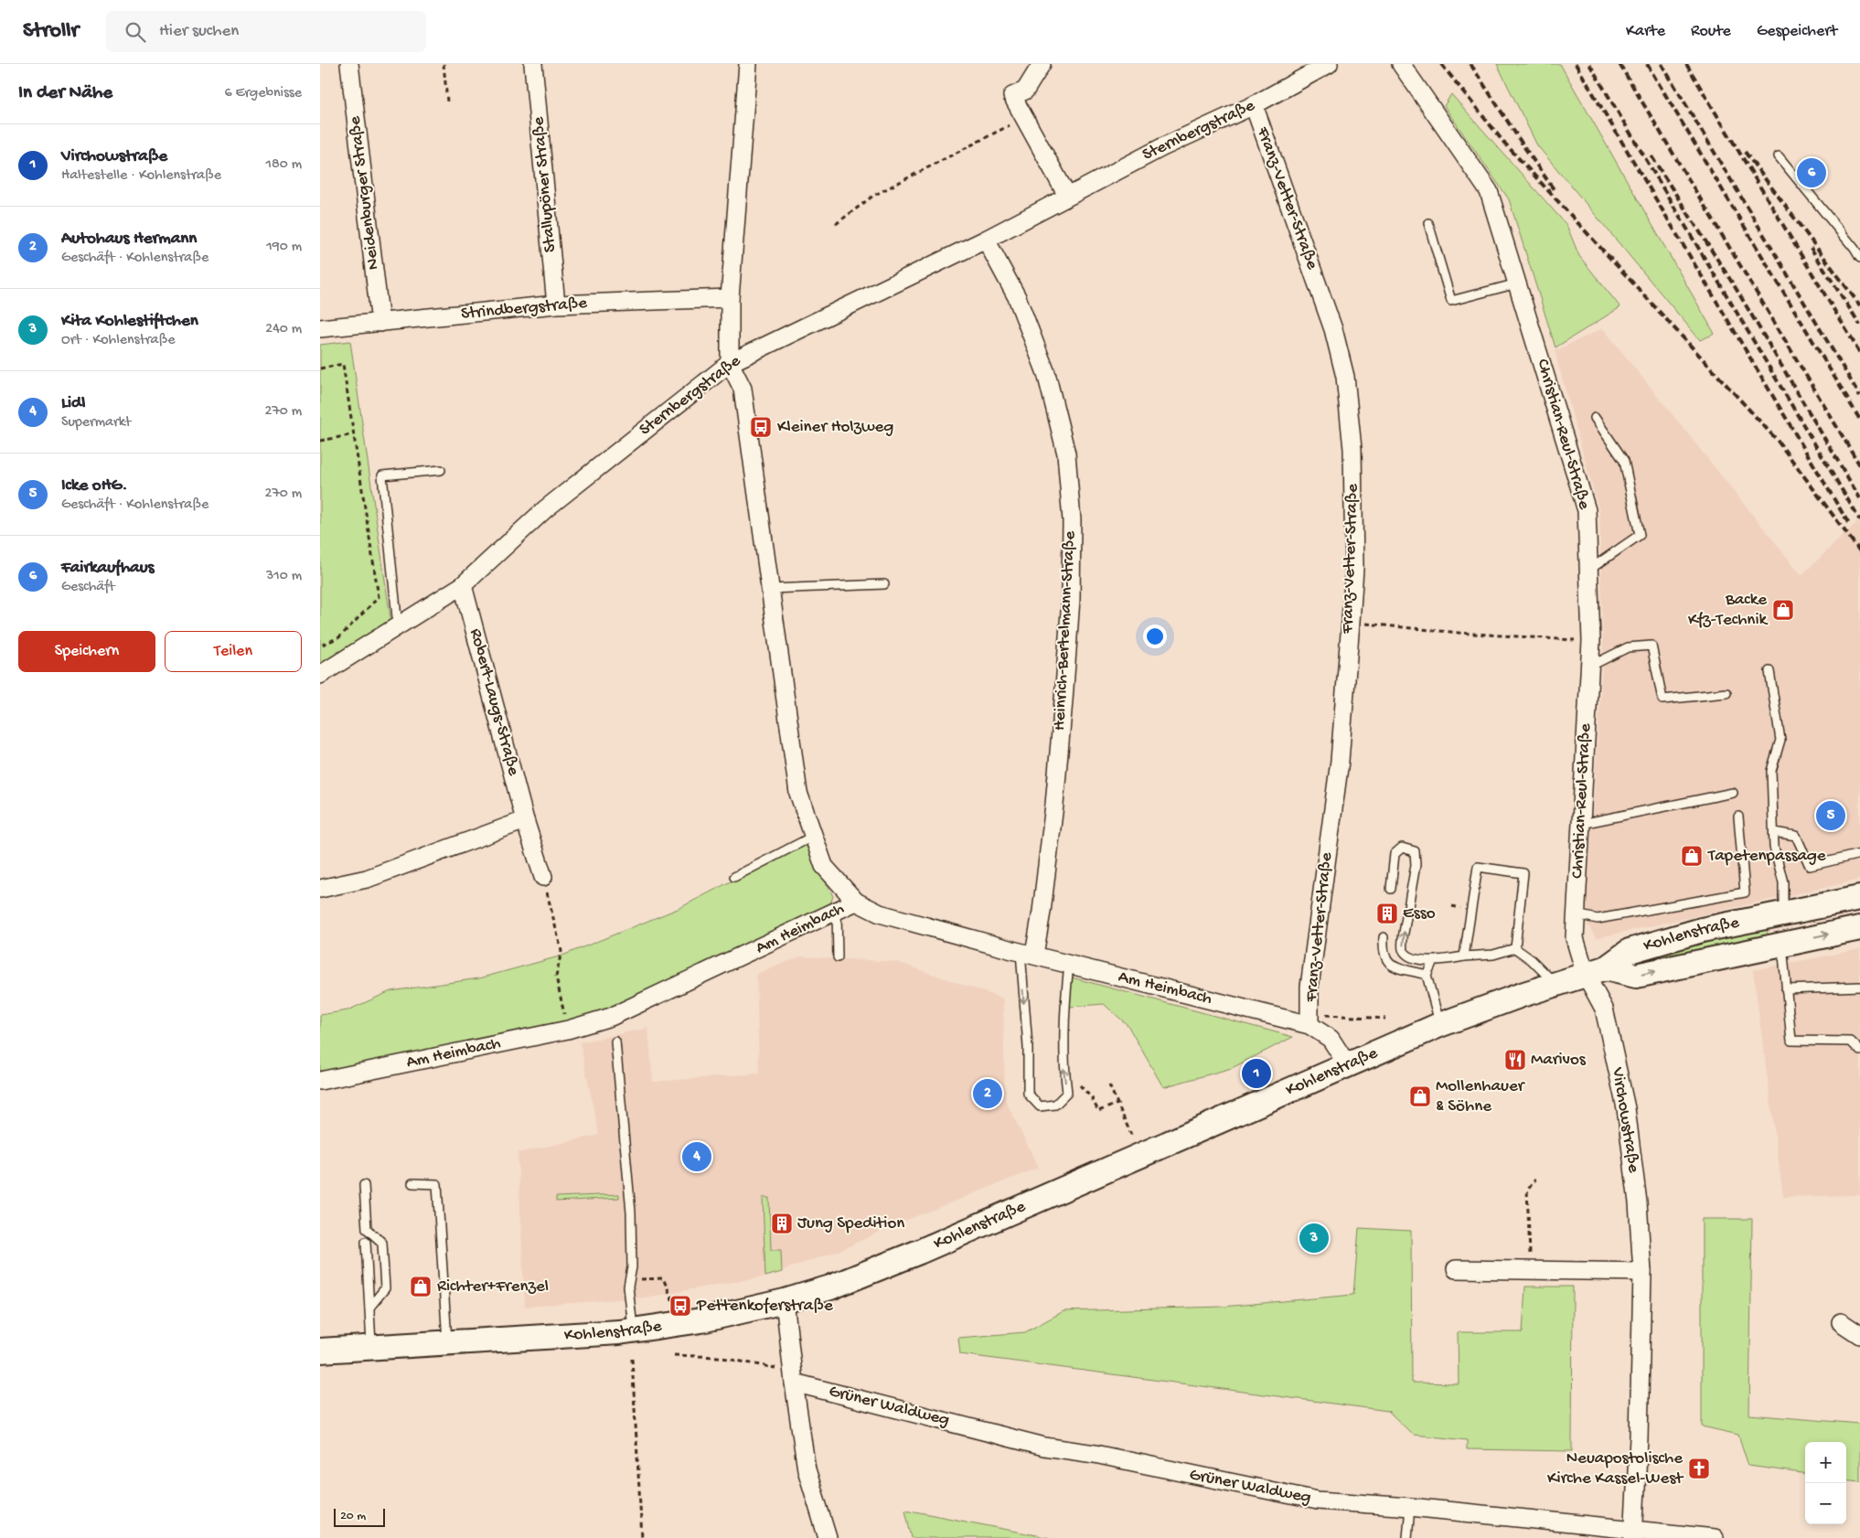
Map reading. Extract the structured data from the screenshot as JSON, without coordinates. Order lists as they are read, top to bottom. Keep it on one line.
{"streets":{"main road":["Kohlenstraße"],"street":["Sternbergstraße","Stallupöner Straße","Neidenburger Straße","Franz-Vetter-Straße","Strindbergstraße","Christian-Reul-Straße","Heinrich-Bertelmann-Straße","Robert-Laugs-Straße","Am Heimbach","Virchowstraße","Grüner Waldweg"]},"crossings":[["Sternbergstraße","Franz-Vetter-Straße"],["Sternbergstraße","Heinrich-Bertelmann-Straße"],["Sternbergstraße","Robert-Laugs-Straße"],["Stallupöner Straße","Strindbergstraße"],["Neidenburger Straße","Strindbergstraße"],["Franz-Vetter-Straße","Am Heimbach"],["Christian-Reul-Straße","Kohlenstraße"],["Christian-Reul-Straße","Virchowstraße"],["Heinrich-Bertelmann-Straße","Am Heimbach"],["Am Heimbach","Kohlenstraße"],["Kohlenstraße","Virchowstraße"],["Virchowstraße","Grüner Waldweg"]],"places":{"bus stop":["Kleiner Holzweg","Pettenkoferstraße"],"shop":["Backe Kfz-Technik","Tapetenpassage","Mollenhauer & Söhne","Richter+Frenzel"],"building":["Esso","Jung Spedition"],"restaurant":["Marivos"],"church":["Neuapostolische Kirche Kassel-West"]},"scale_bar":"20 m","page":{"header":"Strollr","search":"Hier suchen","nav":["Karte","Route","Gespeichert"],"heading":["In der Nähe","6 Ergebnisse"],"list":[{"mark":"1","name":"Virchowstraße","note":"Haltestelle · Kohlenstraße","value":"180 m"},{"mark":"2","name":"Autohaus Hermann","note":"Geschäft · Kohlenstraße","value":"190 m"},{"mark":"3","name":"Kita Kohlestiftchen","note":"Ort · Kohlenstraße","value":"240 m"},{"mark":"4","name":"Lidl","note":"Supermarkt","value":"270 m"},{"mark":"5","name":"Icke oHG.","note":"Geschäft · Kohlenstraße","value":"270 m"},{"mark":"6","name":"Fairkaufhaus","note":"Geschäft","value":"310 m"}],"pins":["6","5","1","2","4","3"],"buttons":["Speichern","Teilen"],"map_buttons":["+","−"],"scale":"20 m"}}
